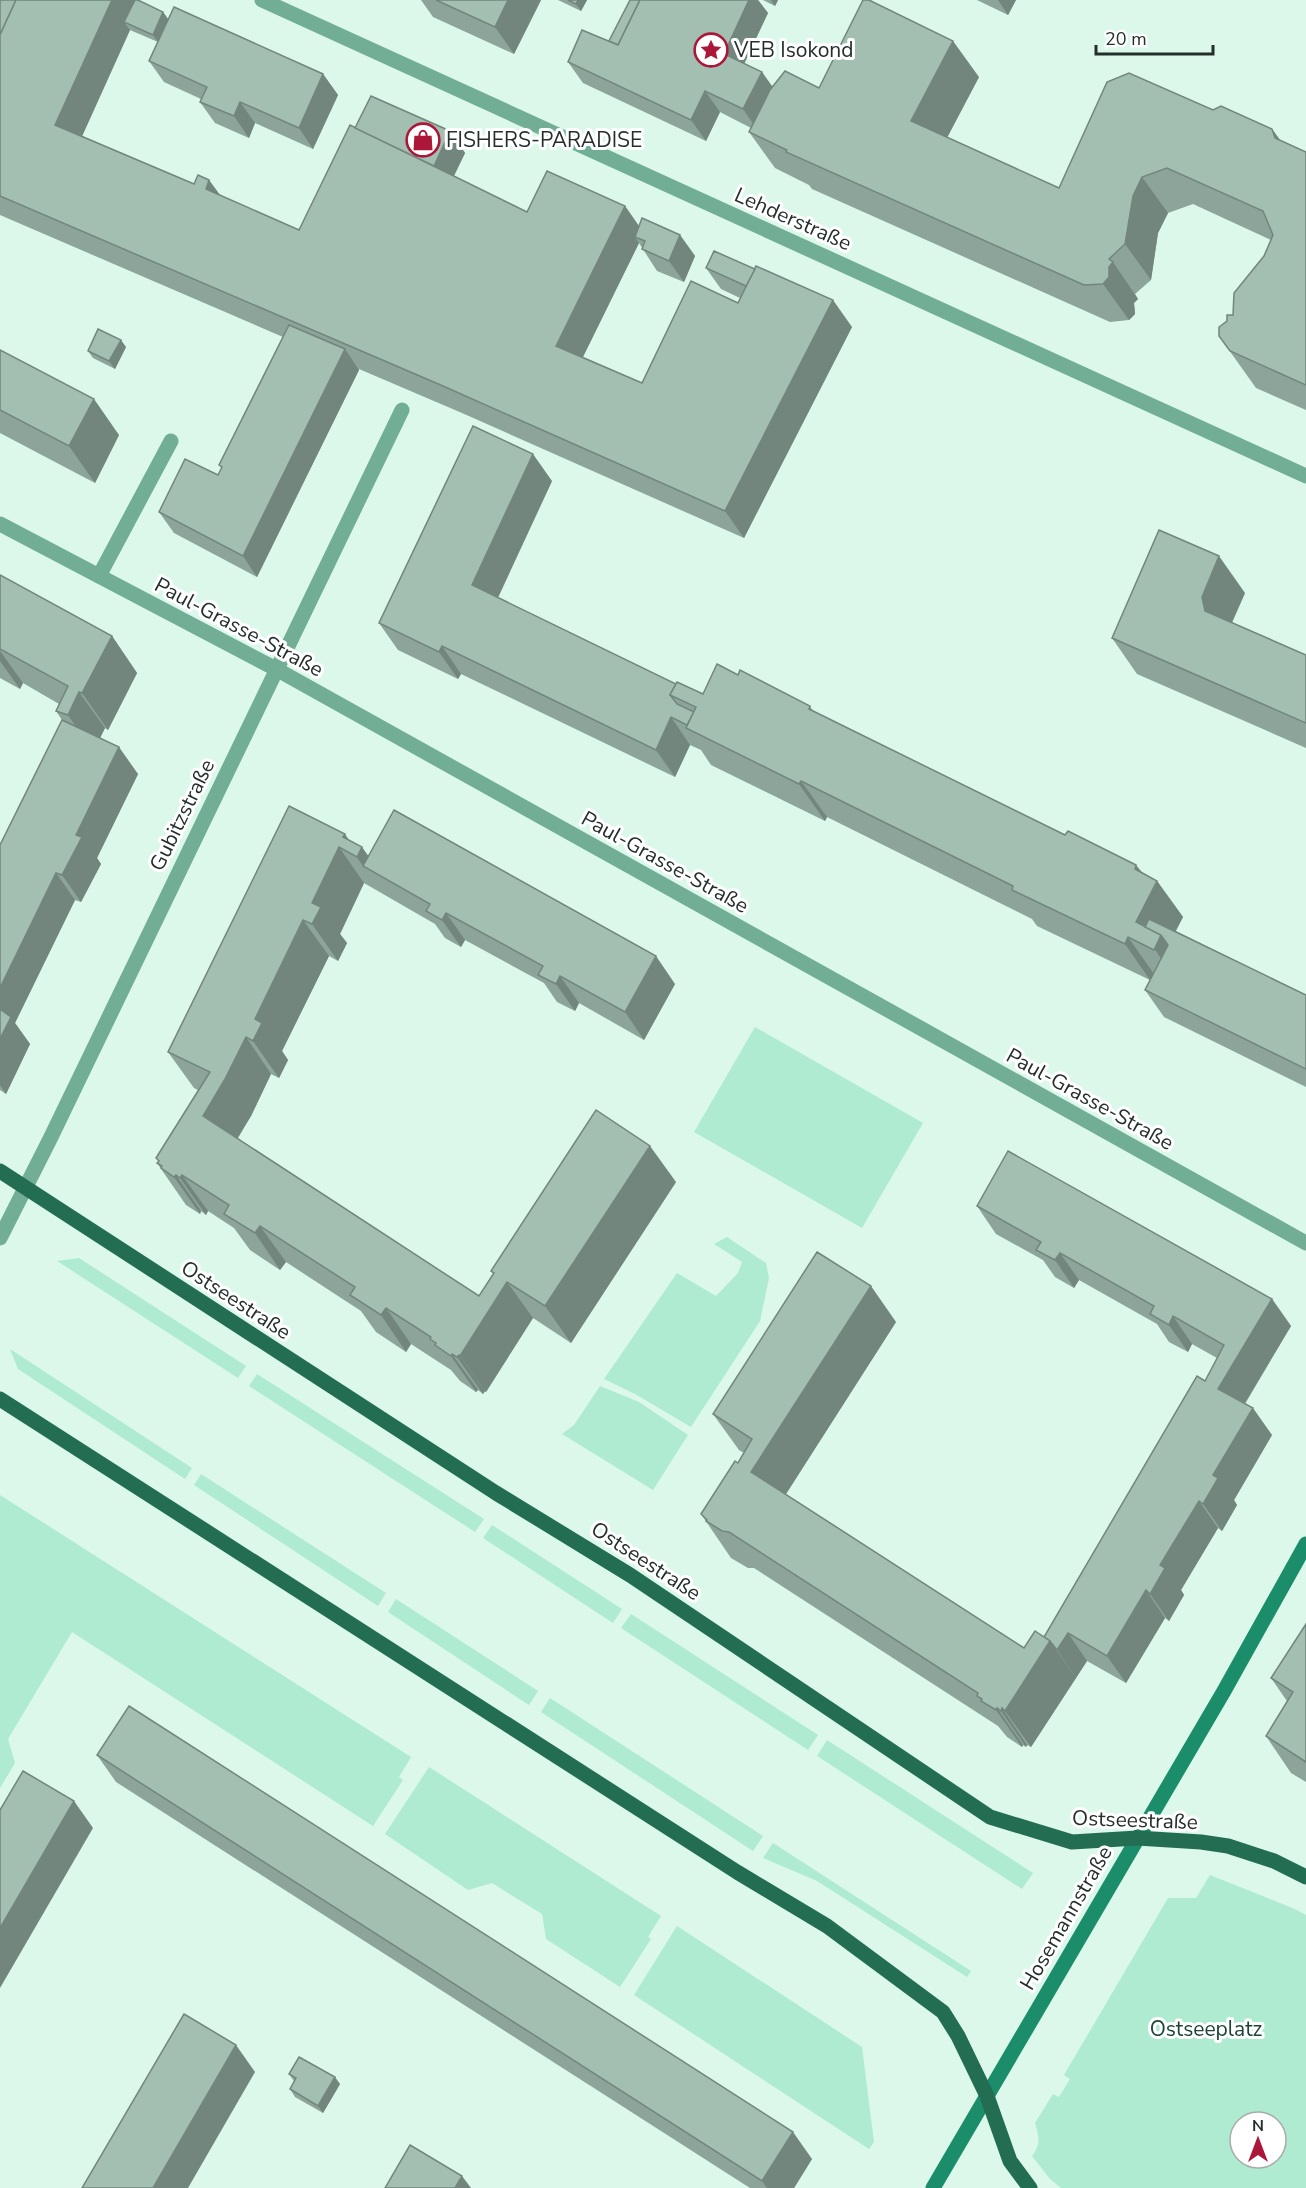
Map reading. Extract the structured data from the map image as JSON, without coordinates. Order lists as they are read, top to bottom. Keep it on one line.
{"streets":{"main road":["Ostseestraße"],"street":["Lehderstraße","Paul-Grasse-Straße","Gubitzstraße","Hosemannstraße"]},"crossings":[["Paul-Grasse-Straße","Gubitzstraße"],["Gubitzstraße","Ostseestraße"],["Ostseestraße","Hosemannstraße"]],"parks":["Ostseeplatz"],"places":{"place":["VEB Isokond"],"shop":["FISHERS-PARADISE"]},"scale_bar":"20 m","north":"top"}
